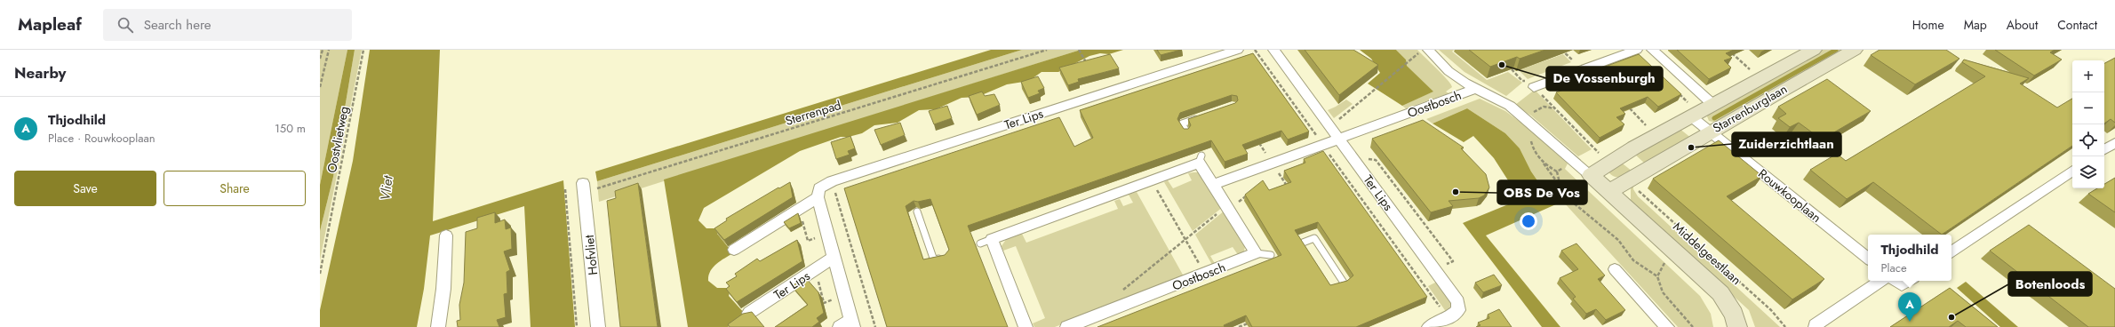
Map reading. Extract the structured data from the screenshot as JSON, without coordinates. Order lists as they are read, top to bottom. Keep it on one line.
{"streets":{"street":["Oostbosch","Starrenburglaan","Ter Lips","Rouwkooplaan","Middelgeestlaan","Hofvliet"],"path":["Sterrenpad","Oostvlietweg"]},"crossings":[["Oostbosch","Ter Lips"],["Starrenburglaan","Rouwkooplaan"],["Starrenburglaan","Middelgeestlaan"],["Sterrenpad","Hofvliet"]],"water":["Vliet"],"places":["De Vossenburgh","Zuiderzichtlaan","OBS De Vos","Botenloods"],"page":{"header":"Mapleaf","search":"Search here","nav":["Home","Map","About","Contact"],"heading":"Nearby","map_buttons":["+","−"],"list":[{"mark":"A","name":"Thjodhild","note":"Place · Rouwkooplaan","value":"150 m"}],"buttons":["Save","Share"],"popup":["Thjodhild","Place"],"pins":"A"}}
